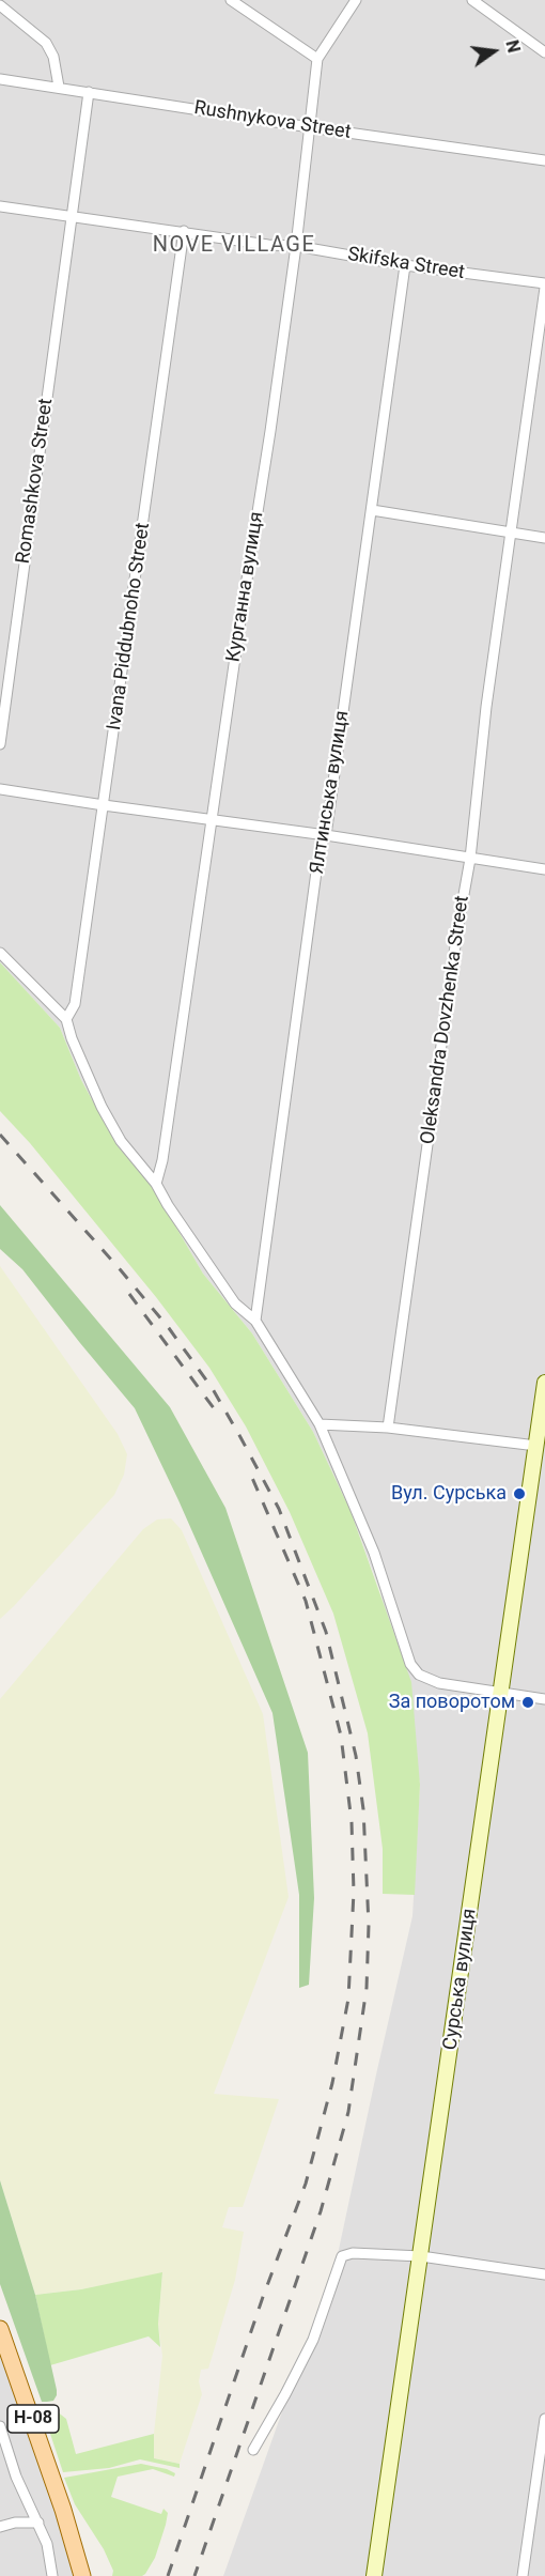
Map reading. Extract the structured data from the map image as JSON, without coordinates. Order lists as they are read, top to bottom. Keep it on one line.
{"streets":{"main road":["Н-08"],"street":["Rushnykova Street","Skifska Street","Romashkova Street","Курганна вулиця","Ivana Piddubnoho Street","Ялтинська вулиця","Oleksandra Dovzhenka Street","Сурська вулиця"]},"crossings":[["Rushnykova Street","Romashkova Street"],["Rushnykova Street","Курганна вулиця"],["Skifska Street","Romashkova Street"],["Skifska Street","Курганна вулиця"],["Skifska Street","Ivana Piddubnoho Street"],["Skifska Street","Ялтинська вулиця"],["Skifska Street","Oleksandra Dovzhenka Street"]],"districts":["NOVE VILLAGE"],"places":["Вул. Сурська","За поворотом"],"north":"right"}
